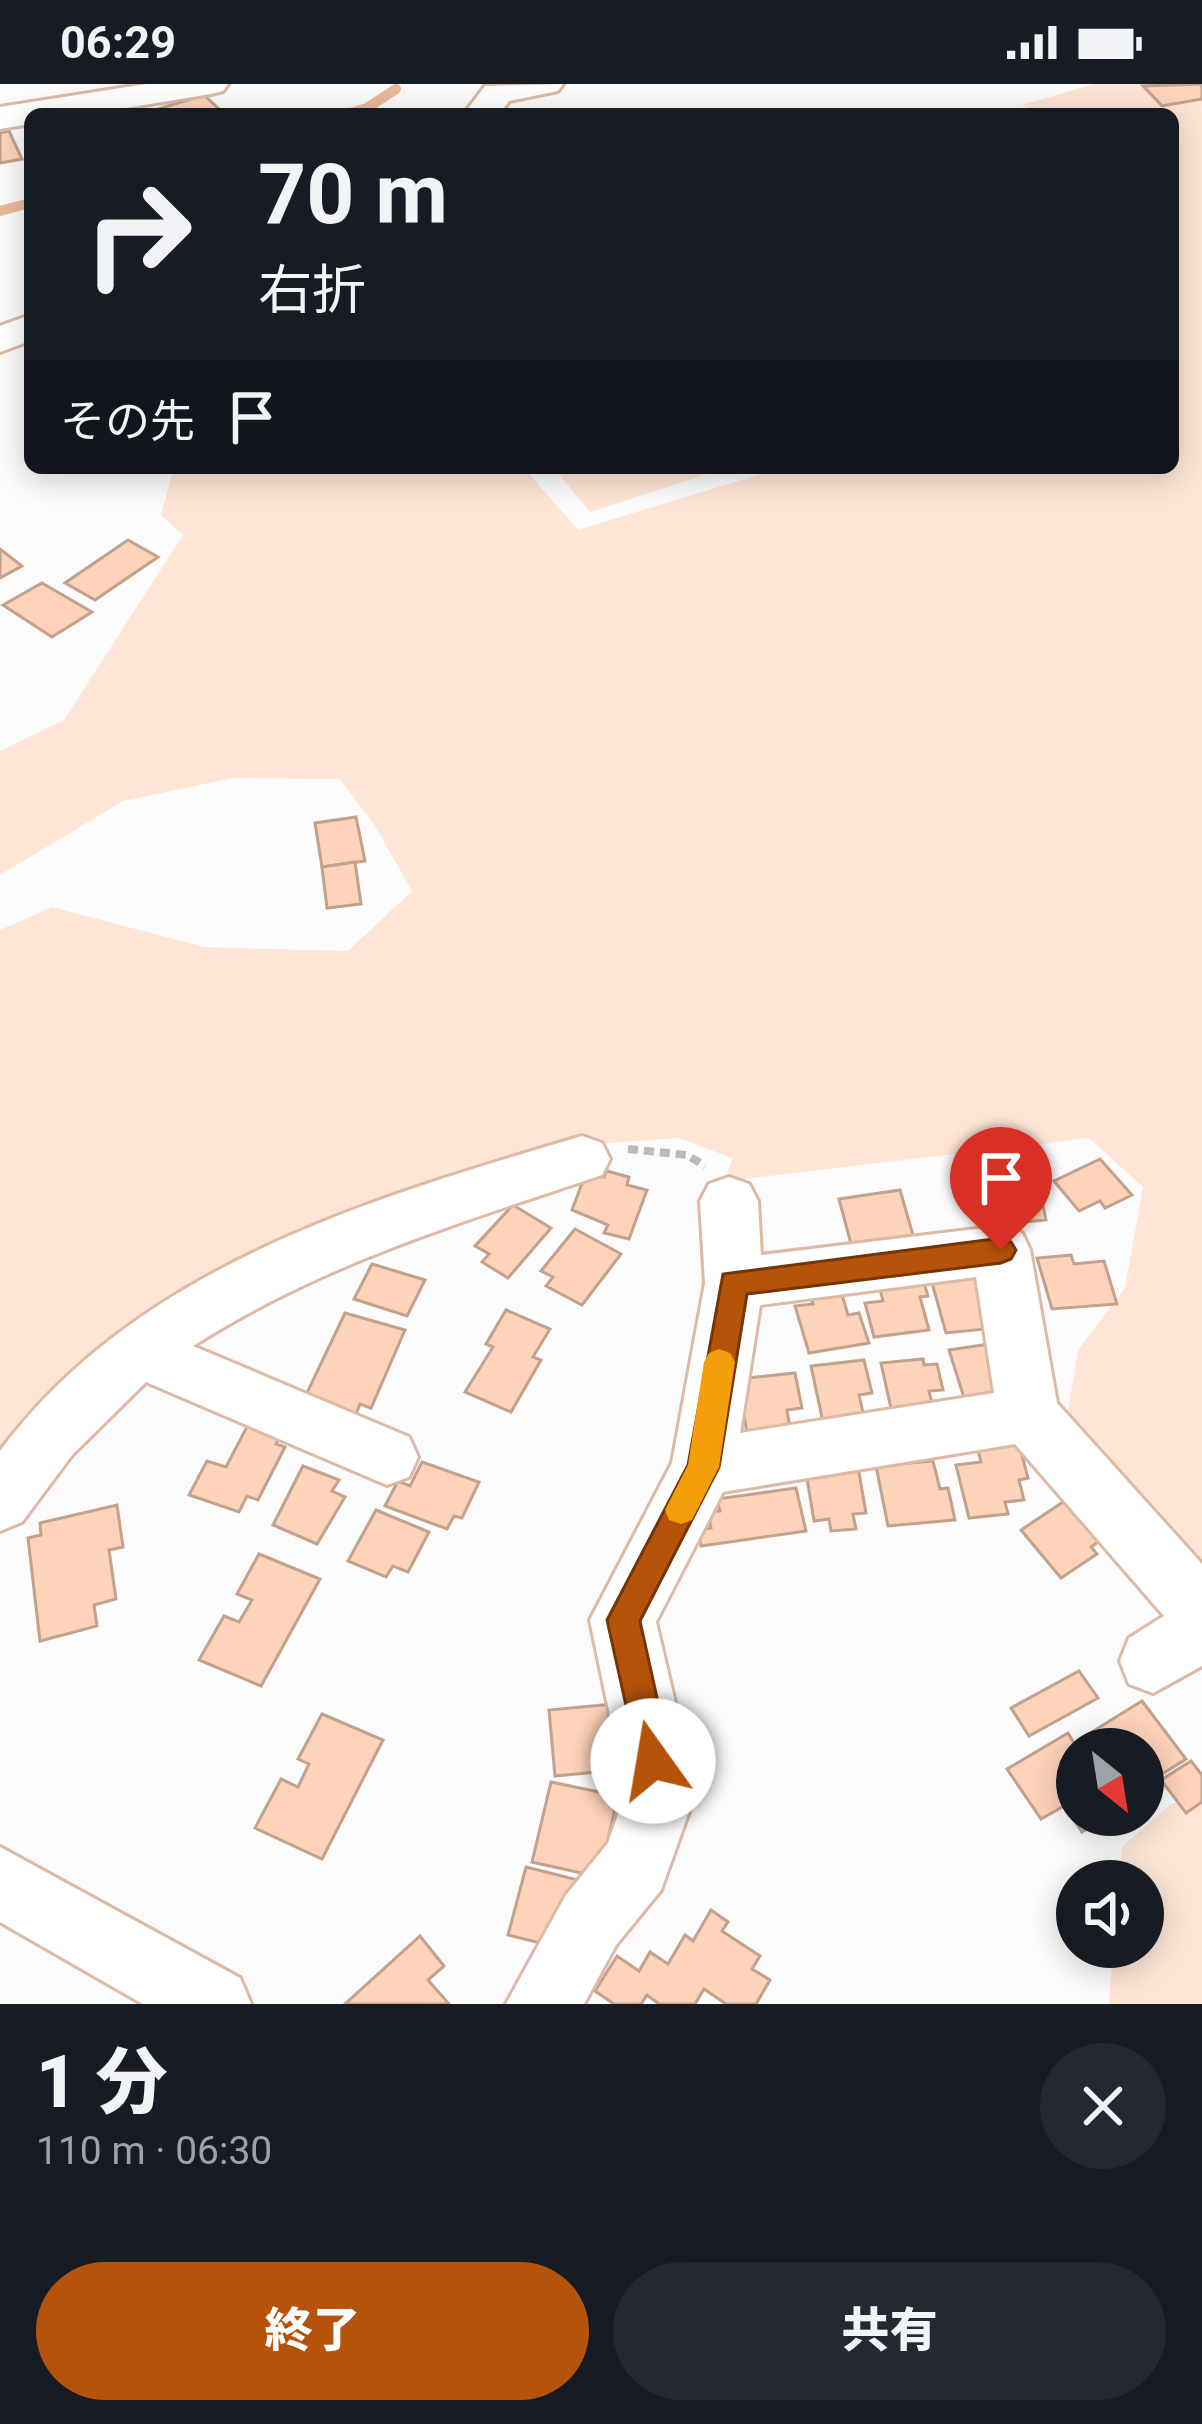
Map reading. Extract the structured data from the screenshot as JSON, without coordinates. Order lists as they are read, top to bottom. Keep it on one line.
{"north":"bottom right","page":{"status":"06:29","turn":["70 m","右折"],"then":"その先","heading":["1 分","110 m · 06:30"],"buttons":["終了","共有"]}}
